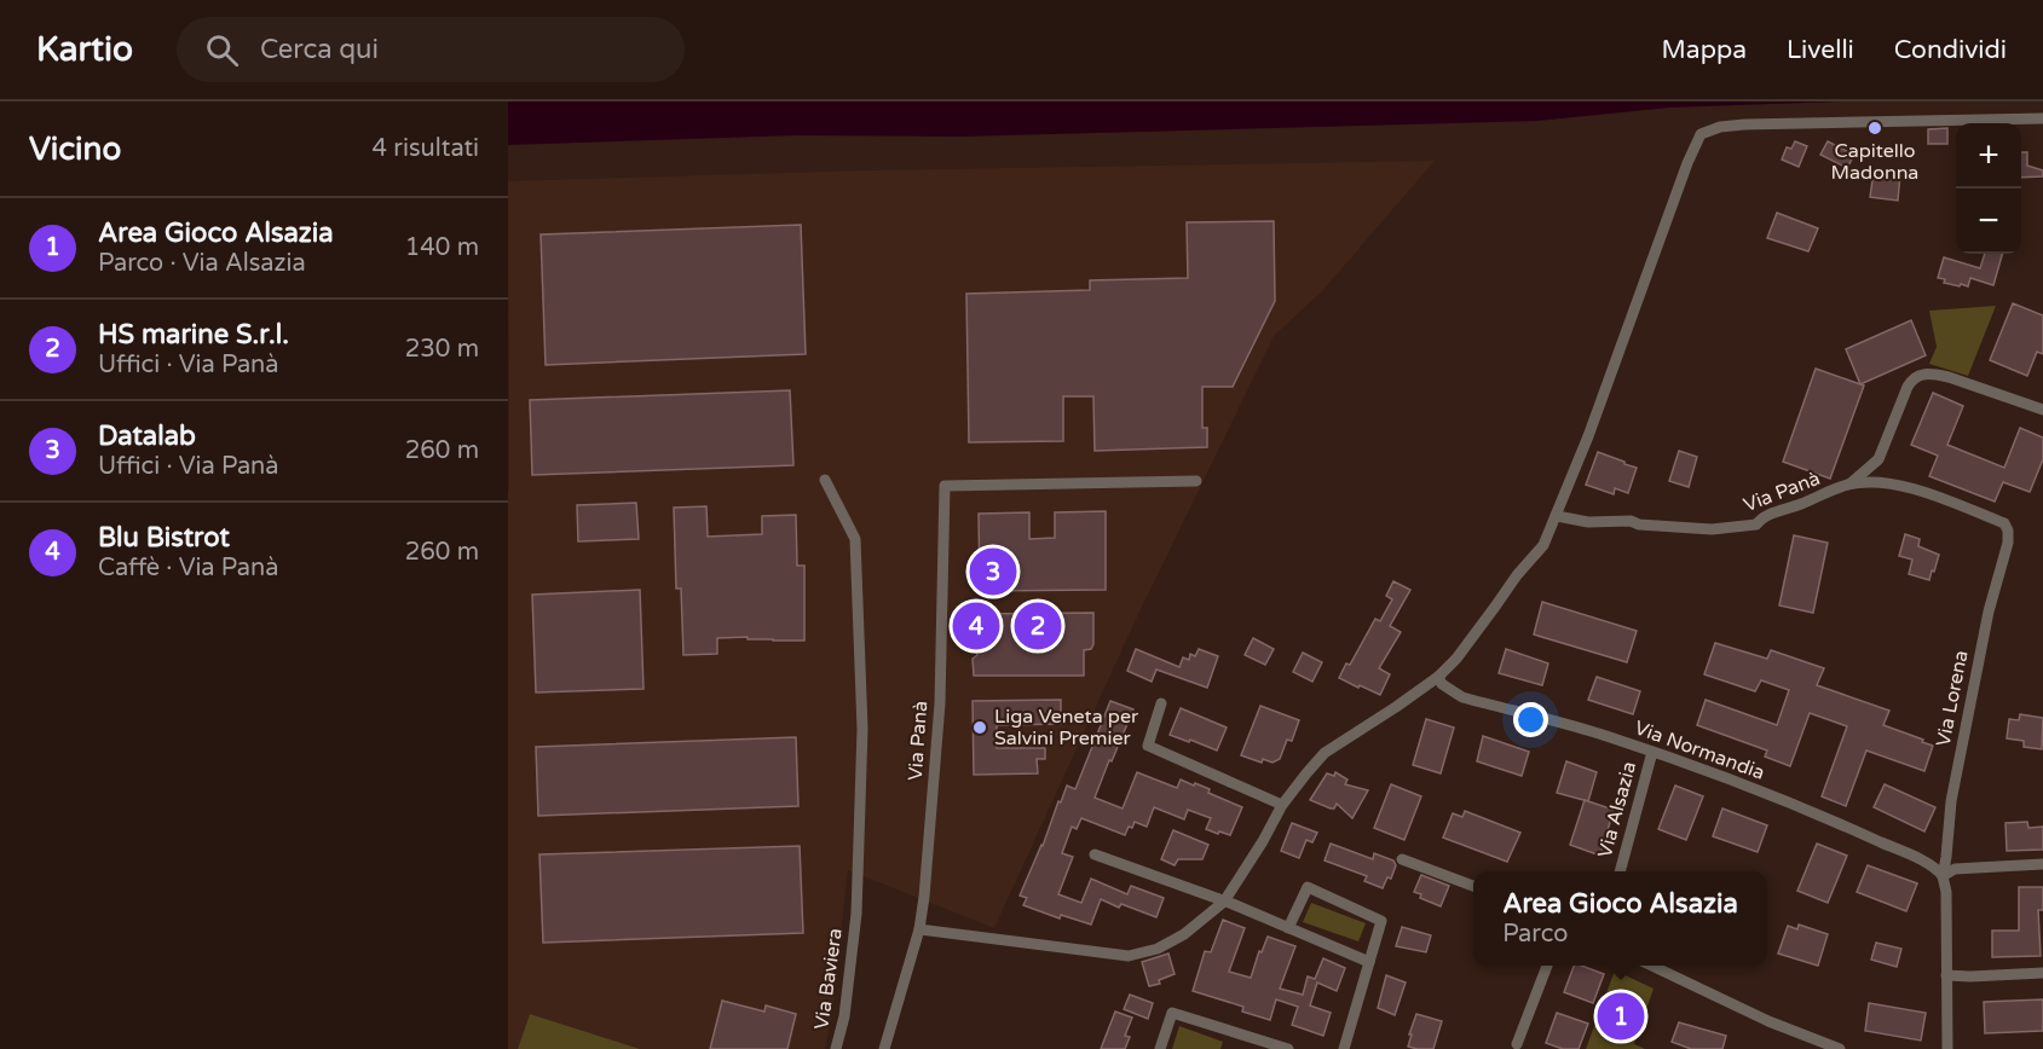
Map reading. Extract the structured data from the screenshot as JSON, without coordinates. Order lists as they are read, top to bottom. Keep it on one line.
{"streets":{"street":["Via Panà","Via Lorena","Via Normandia","Via Alsazia","Via Baviera"]},"crossings":[["Via Panà","Via Lorena"],["Via Lorena","Via Normandia"],["Via Normandia","Via Alsazia"]],"places":["Capitello Madonna","Liga Veneta per Salvini Premier"],"page":{"header":"Kartio","search":"Cerca qui","nav":["Mappa","Livelli","Condividi"],"heading":["Vicino","4 risultati"],"map_buttons":["+","−"],"list":[{"mark":"1","name":"Area Gioco Alsazia","note":"Parco · Via Alsazia","value":"140 m"},{"mark":"2","name":"HS marine S.r.l.","note":"Uffici · Via Panà","value":"230 m"},{"mark":"3","name":"Datalab","note":"Uffici · Via Panà","value":"260 m"},{"mark":"4","name":"Blu Bistrot","note":"Caffè · Via Panà","value":"260 m"}],"pins":["3","2","4","1"],"popup":["Area Gioco Alsazia","Parco"]}}
